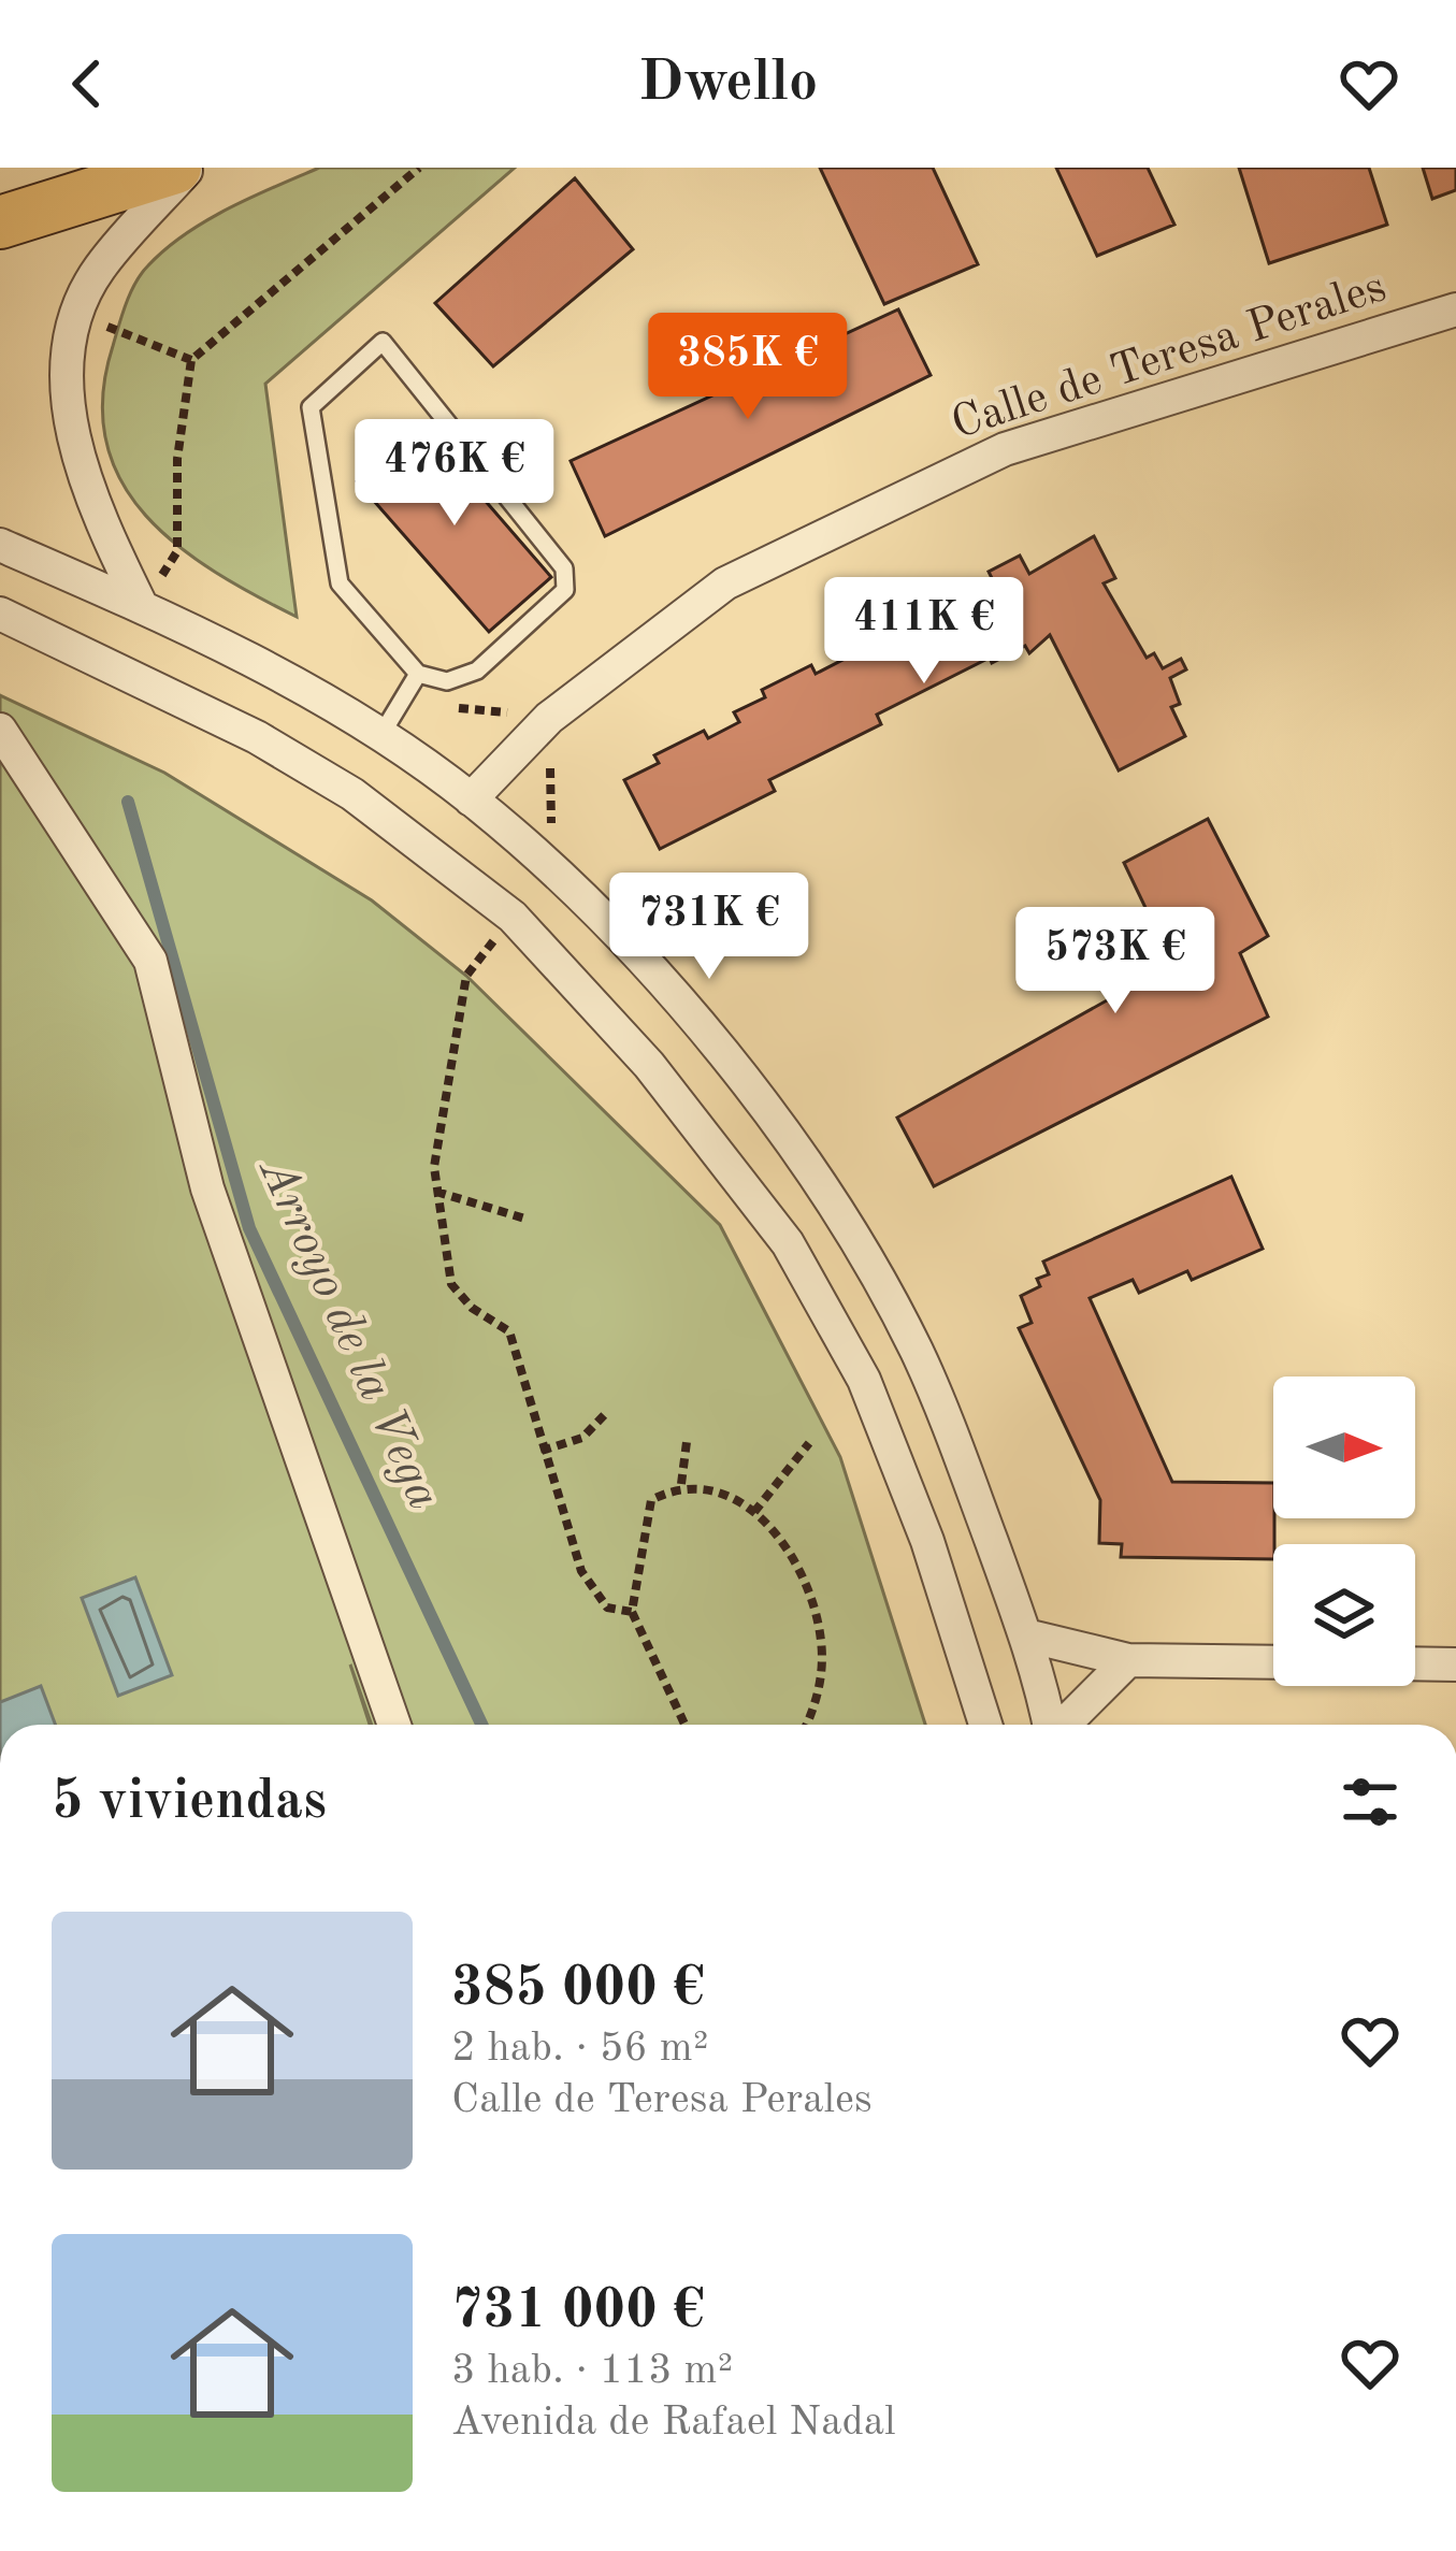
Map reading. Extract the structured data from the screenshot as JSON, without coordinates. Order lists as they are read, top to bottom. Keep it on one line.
{"streets":{"street":["Calle de Teresa Perales"]},"water":["Arroyo de la Vega"],"north":"right","page":{"header":"Dwello","price":["385K €","476K €","411K €","731K €","573K €"],"heading":"5 viviendas","list":[{"name":"385 000 €","note":"2 hab. · 56 m² · Calle de Teresa Perales"},{"name":"731 000 €","note":"3 hab. · 113 m² · Avenida de Rafael Nadal"}]}}
